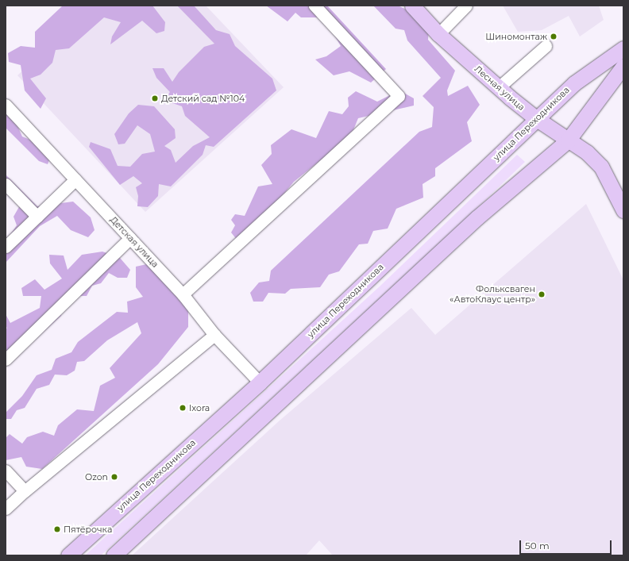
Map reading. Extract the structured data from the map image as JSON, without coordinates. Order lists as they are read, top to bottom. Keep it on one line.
{"streets":{"main road":["Лесная улица","улица Переходникова"],"street":["Детская улица"]},"crossings":[["Лесная улица","улица Переходникова"],["улица Переходникова","Детская улица"]],"places":["Шиномонтаж","Детский сад №104","Фольксваген «АвтоКлаус центр»","Ixora","Ozon","Пятёрочка"],"scale_bar":"50 m"}
